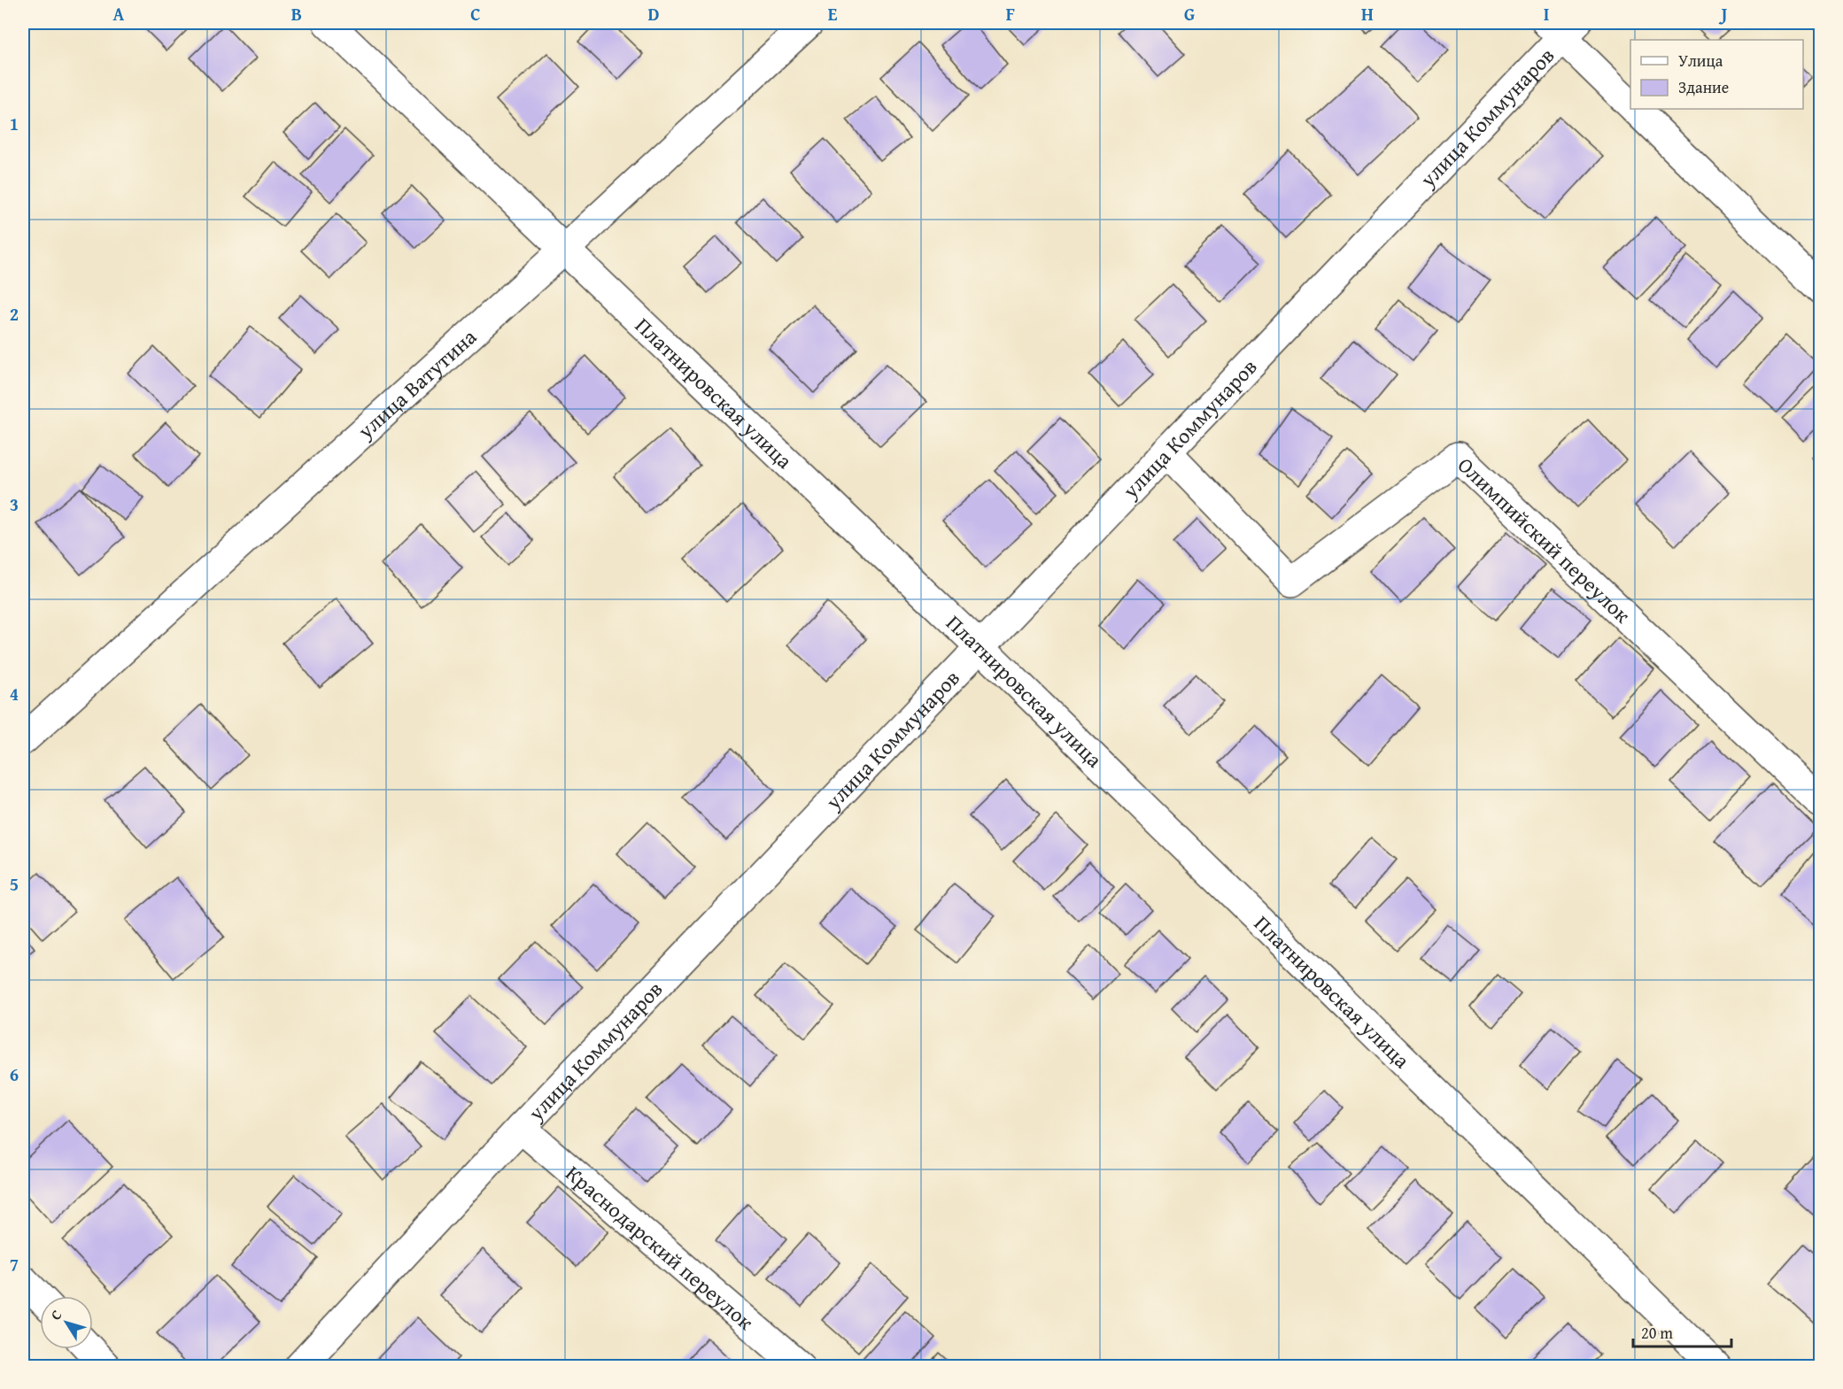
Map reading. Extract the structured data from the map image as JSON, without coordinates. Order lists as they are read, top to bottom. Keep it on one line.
{"streets":{"street":["улица Коммунаров","улица Ватутина","Платнировская улица","Олимпийский переулок","Краснодарский переулок"]},"crossings":[["улица Коммунаров","Платнировская улица"],["улица Коммунаров","Олимпийский переулок"],["улица Коммунаров","Краснодарский переулок"],["улица Ватутина","Платнировская улица"]],"legend":["Улица","Здание"],"scale_bar":"20 m","north":"top left","grid":{"columns":["A","B","C","D","E","F","G","H","I","J"],"rows":["1","2","3","4","5","6","7"]}}
